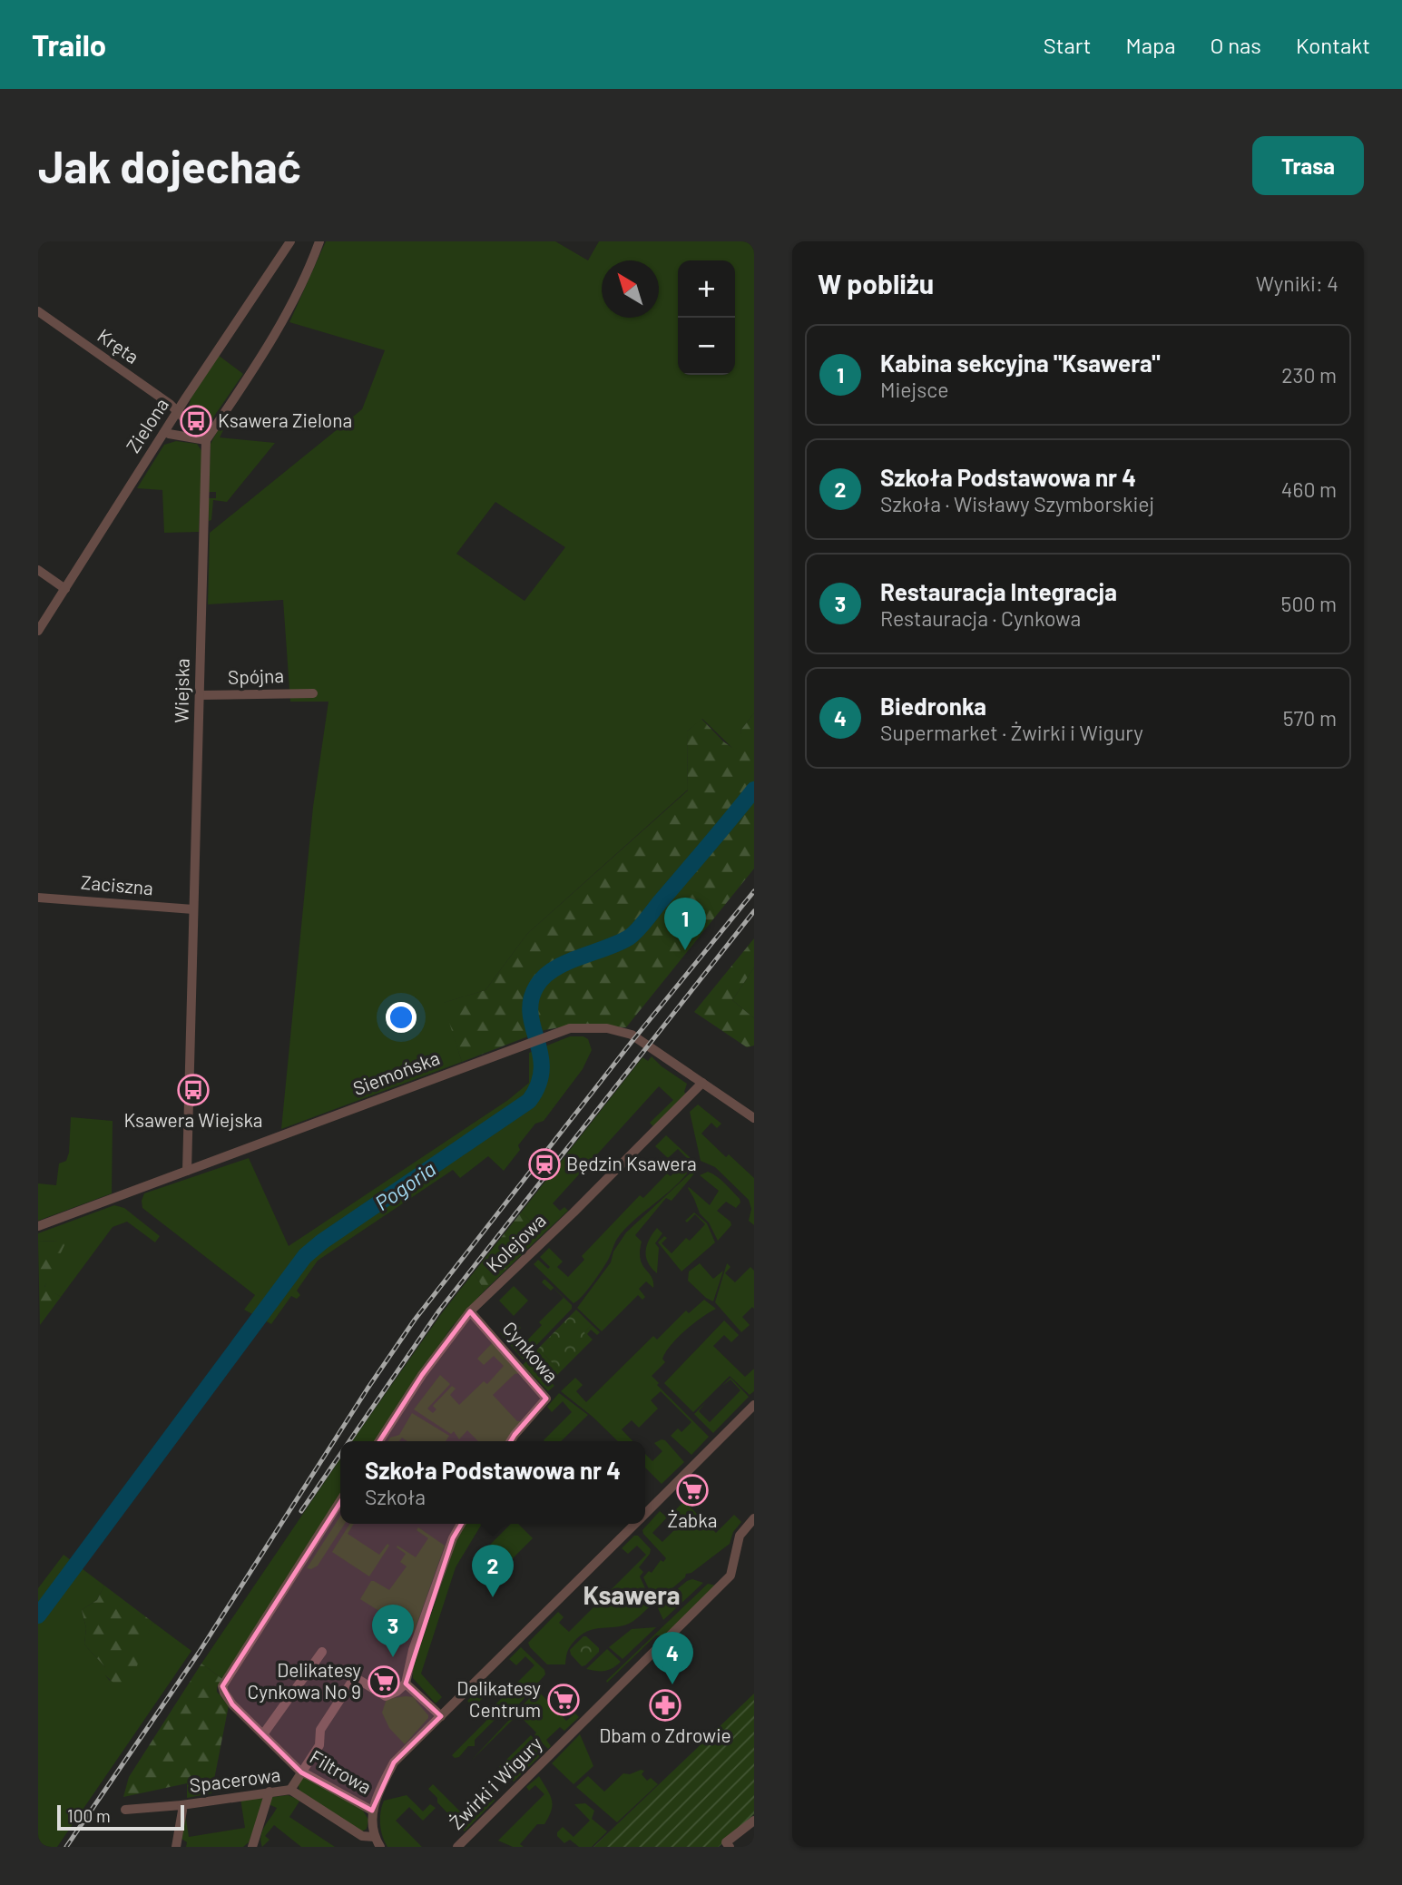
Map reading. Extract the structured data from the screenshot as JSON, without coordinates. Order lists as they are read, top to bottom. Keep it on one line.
{"streets":{"street":["Kręta","Zielona","Spójna","Wiejska","Zaciszna","Siemońska","Kolejowa","Cynkowa","Filtrowa","Spacerowa","Żwirki i Wigury"]},"crossings":[["Kręta","Zielona"],["Kręta","Wiejska"],["Spójna","Wiejska"],["Wiejska","Zaciszna"],["Wiejska","Siemońska"],["Siemońska","Kolejowa"],["Kolejowa","Cynkowa"]],"districts":["Ksawera"],"water":["Pogoria"],"places":{"bus stop":["Ksawera Zielona","Ksawera Wiejska"],"station":["Będzin Ksawera"],"supermarket":["Żabka","Delikatesy Cynkowa No 9","Delikatesy Centrum"],"pharmacy":["Dbam o Zdrowie"]},"scale_bar":"100 m","north":"top left","page":{"header":"Trailo","nav":["Start","Mapa","O nas","Kontakt"],"buttons":"Trasa","title":"Jak dojechać","heading":["W pobliżu","Wyniki: 4"],"map_buttons":["+","−"],"list":[{"mark":"1","name":"Kabina sekcyjna \"Ksawera\"","note":"Miejsce","value":"230 m"},{"mark":"2","name":"Szkoła Podstawowa nr 4","note":"Szkoła · Wisławy Szymborskiej","value":"460 m"},{"mark":"3","name":"Restauracja Integracja","note":"Restauracja · Cynkowa","value":"500 m"},{"mark":"4","name":"Biedronka","note":"Supermarket · Żwirki i Wigury","value":"570 m"}],"pins":["1","2","3","4"],"popup":["Szkoła Podstawowa nr 4","Szkoła"],"scale":"100 m"}}
